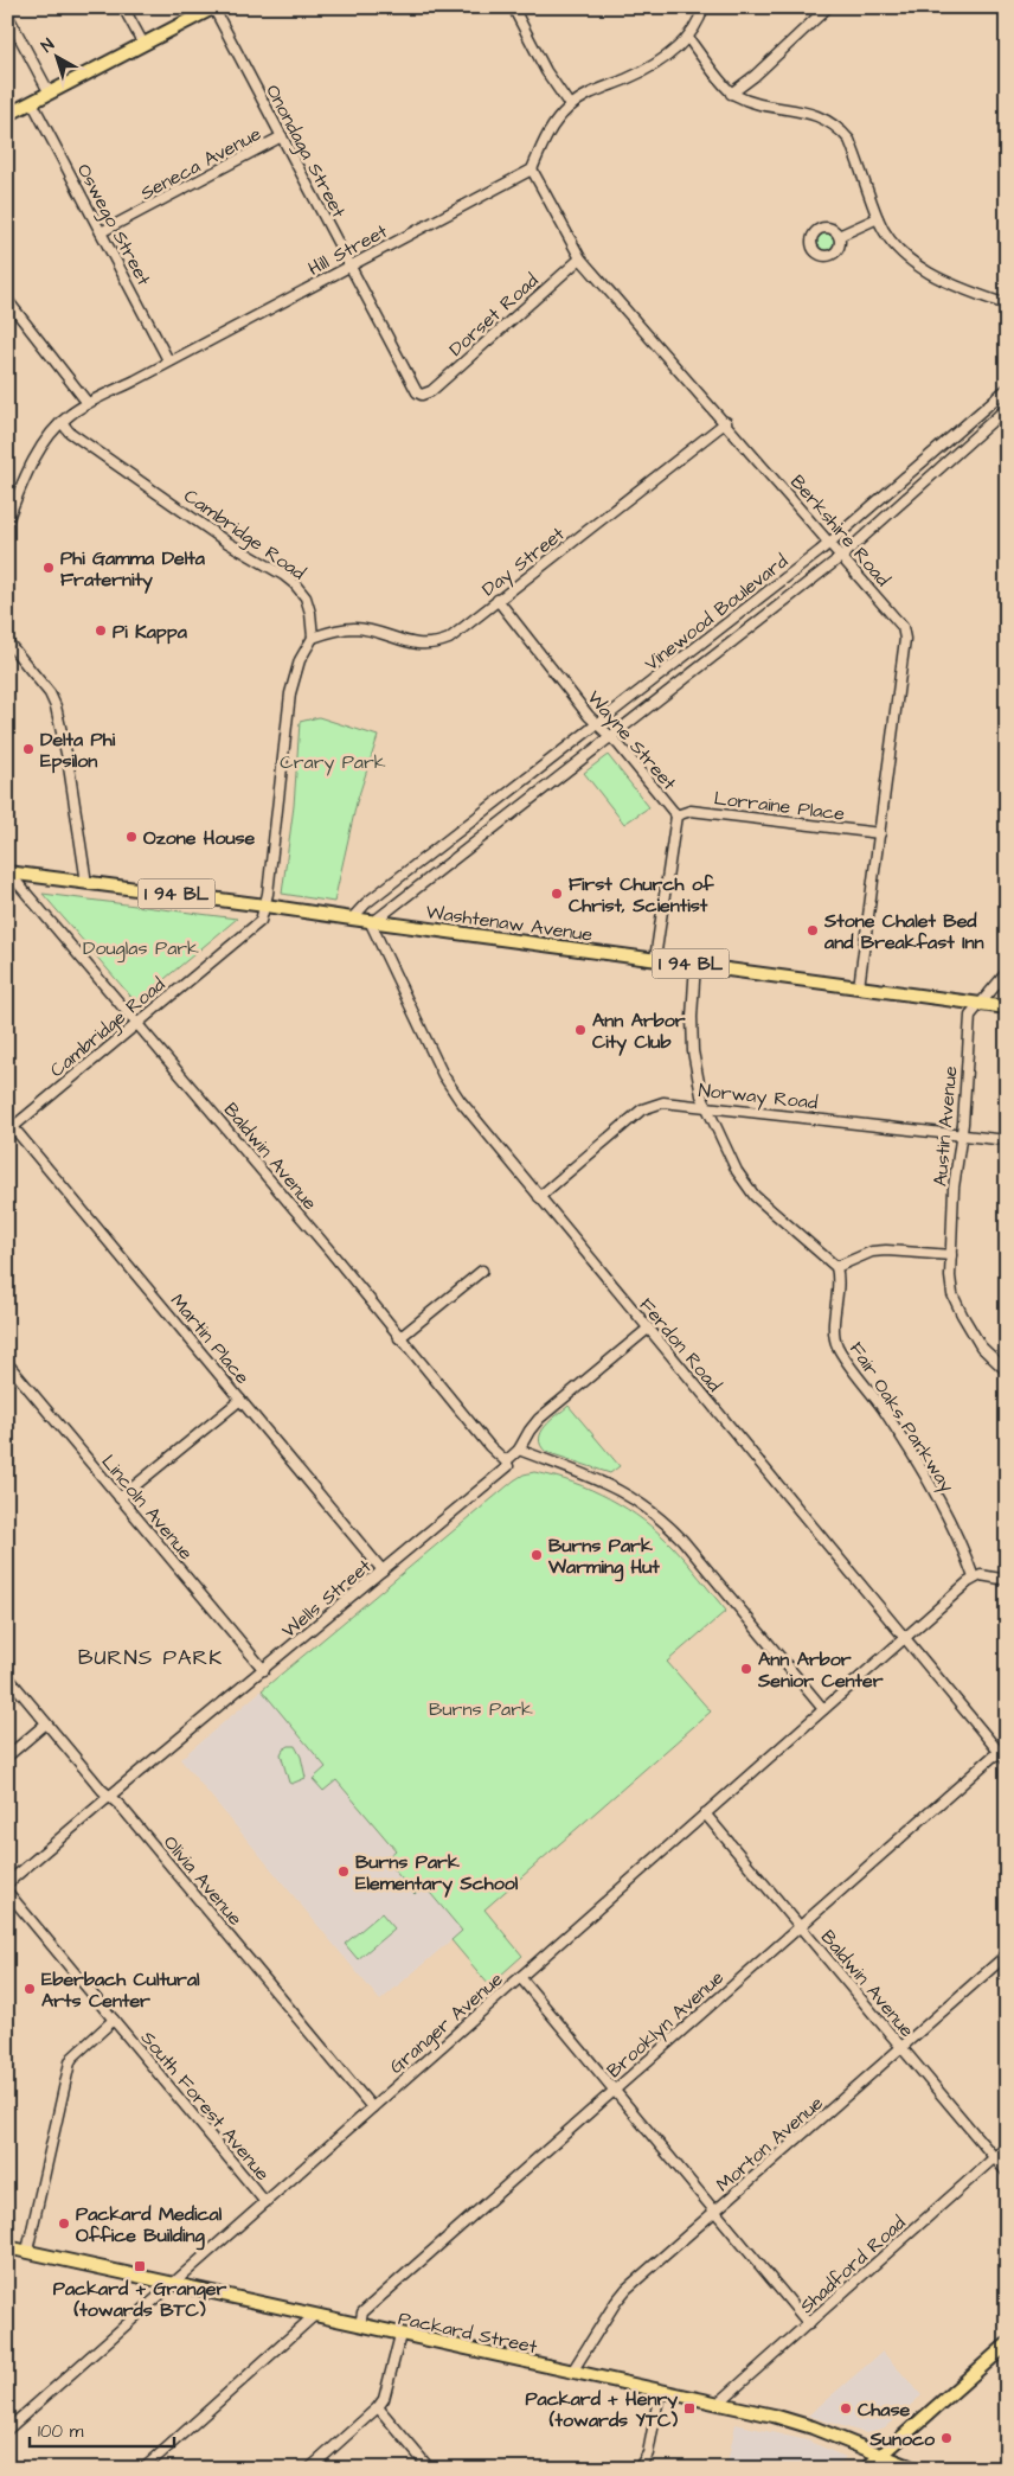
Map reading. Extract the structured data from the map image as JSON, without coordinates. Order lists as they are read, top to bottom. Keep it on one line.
{"streets":{"main road":["I 94 BL","Washtenaw Avenue","Packard Street"],"street":["Onondaga Street","Seneca Avenue","Oswego Street","Hill Street","Dorset Road","Berkshire Road","Cambridge Road","Day Street","Vinewood Boulevard","Wayne Street","Lorraine Place","Norway Road","Austin Avenue","Baldwin Avenue","Martin Place","Ferdon Road","Fair Oaks Parkway","Lincoln Avenue","Wells Street","Olivia Avenue","Granger Avenue","Brooklyn Avenue","South Forest Avenue","Morton Avenue","Shadford Road"]},"crossings":[["Onondaga Street","Seneca Avenue"],["Onondaga Street","Hill Street"],["Onondaga Street","Dorset Road"],["Seneca Avenue","Oswego Street"],["Oswego Street","Hill Street"],["Hill Street","Berkshire Road"],["Hill Street","Cambridge Road"],["Dorset Road","Berkshire Road"],["Berkshire Road","Day Street"],["Berkshire Road","Vinewood Boulevard"],["Berkshire Road","Lorraine Place"],["Berkshire Road","Washtenaw Avenue"],["Cambridge Road","Day Street"],["Cambridge Road","Washtenaw Avenue"],["Cambridge Road","Baldwin Avenue"],["Cambridge Road","Martin Place"],["Day Street","Wayne Street"],["Vinewood Boulevard","Wayne Street"],["Vinewood Boulevard","Washtenaw Avenue"],["Vinewood Boulevard","Ferdon Road"],["Wayne Street","Lorraine Place"],["Wayne Street","Washtenaw Avenue"],["Washtenaw Avenue","Austin Avenue"],["Washtenaw Avenue","Baldwin Avenue"],["Washtenaw Avenue","Ferdon Road"],["Norway Road","Austin Avenue"],["Norway Road","Ferdon Road"],["Baldwin Avenue","Wells Street"],["Baldwin Avenue","Granger Avenue"],["Baldwin Avenue","Brooklyn Avenue"],["Baldwin Avenue","Morton Avenue"],["Baldwin Avenue","Shadford Road"],["Martin Place","Wells Street"],["Ferdon Road","Wells Street"],["Ferdon Road","Granger Avenue"],["Ferdon Road","Brooklyn Avenue"],["Fair Oaks Parkway","Granger Avenue"],["Lincoln Avenue","Wells Street"],["Wells Street","Olivia Avenue"],["Olivia Avenue","Granger Avenue"],["Granger Avenue","South Forest Avenue"],["Granger Avenue","Packard Street"],["Brooklyn Avenue","Packard Street"],["Morton Avenue","Packard Street"],["Shadford Road","Packard Street"]],"districts":["BURNS PARK"],"parks":["Crary Park","Douglas Park","Burns Park"],"places":{"other":["Phi Gamma Delta Fraternity","Pi Kappa","Delta Phi Epsilon","Ozone House","First Church of Christ, Scientist","Stone Chalet Bed and Breakfast Inn","Ann Arbor City Club","Burns Park Warming Hut","Ann Arbor Senior Center","Burns Park Elementary School","Eberbach Cultural Arts Center","Packard Medical Office Building","Chase","Sunoco"],"transit":["Packard + Granger (towards BTC)","Packard + Henry (towards YTC)"]},"scale_bar":"100 m","north":"top left"}
